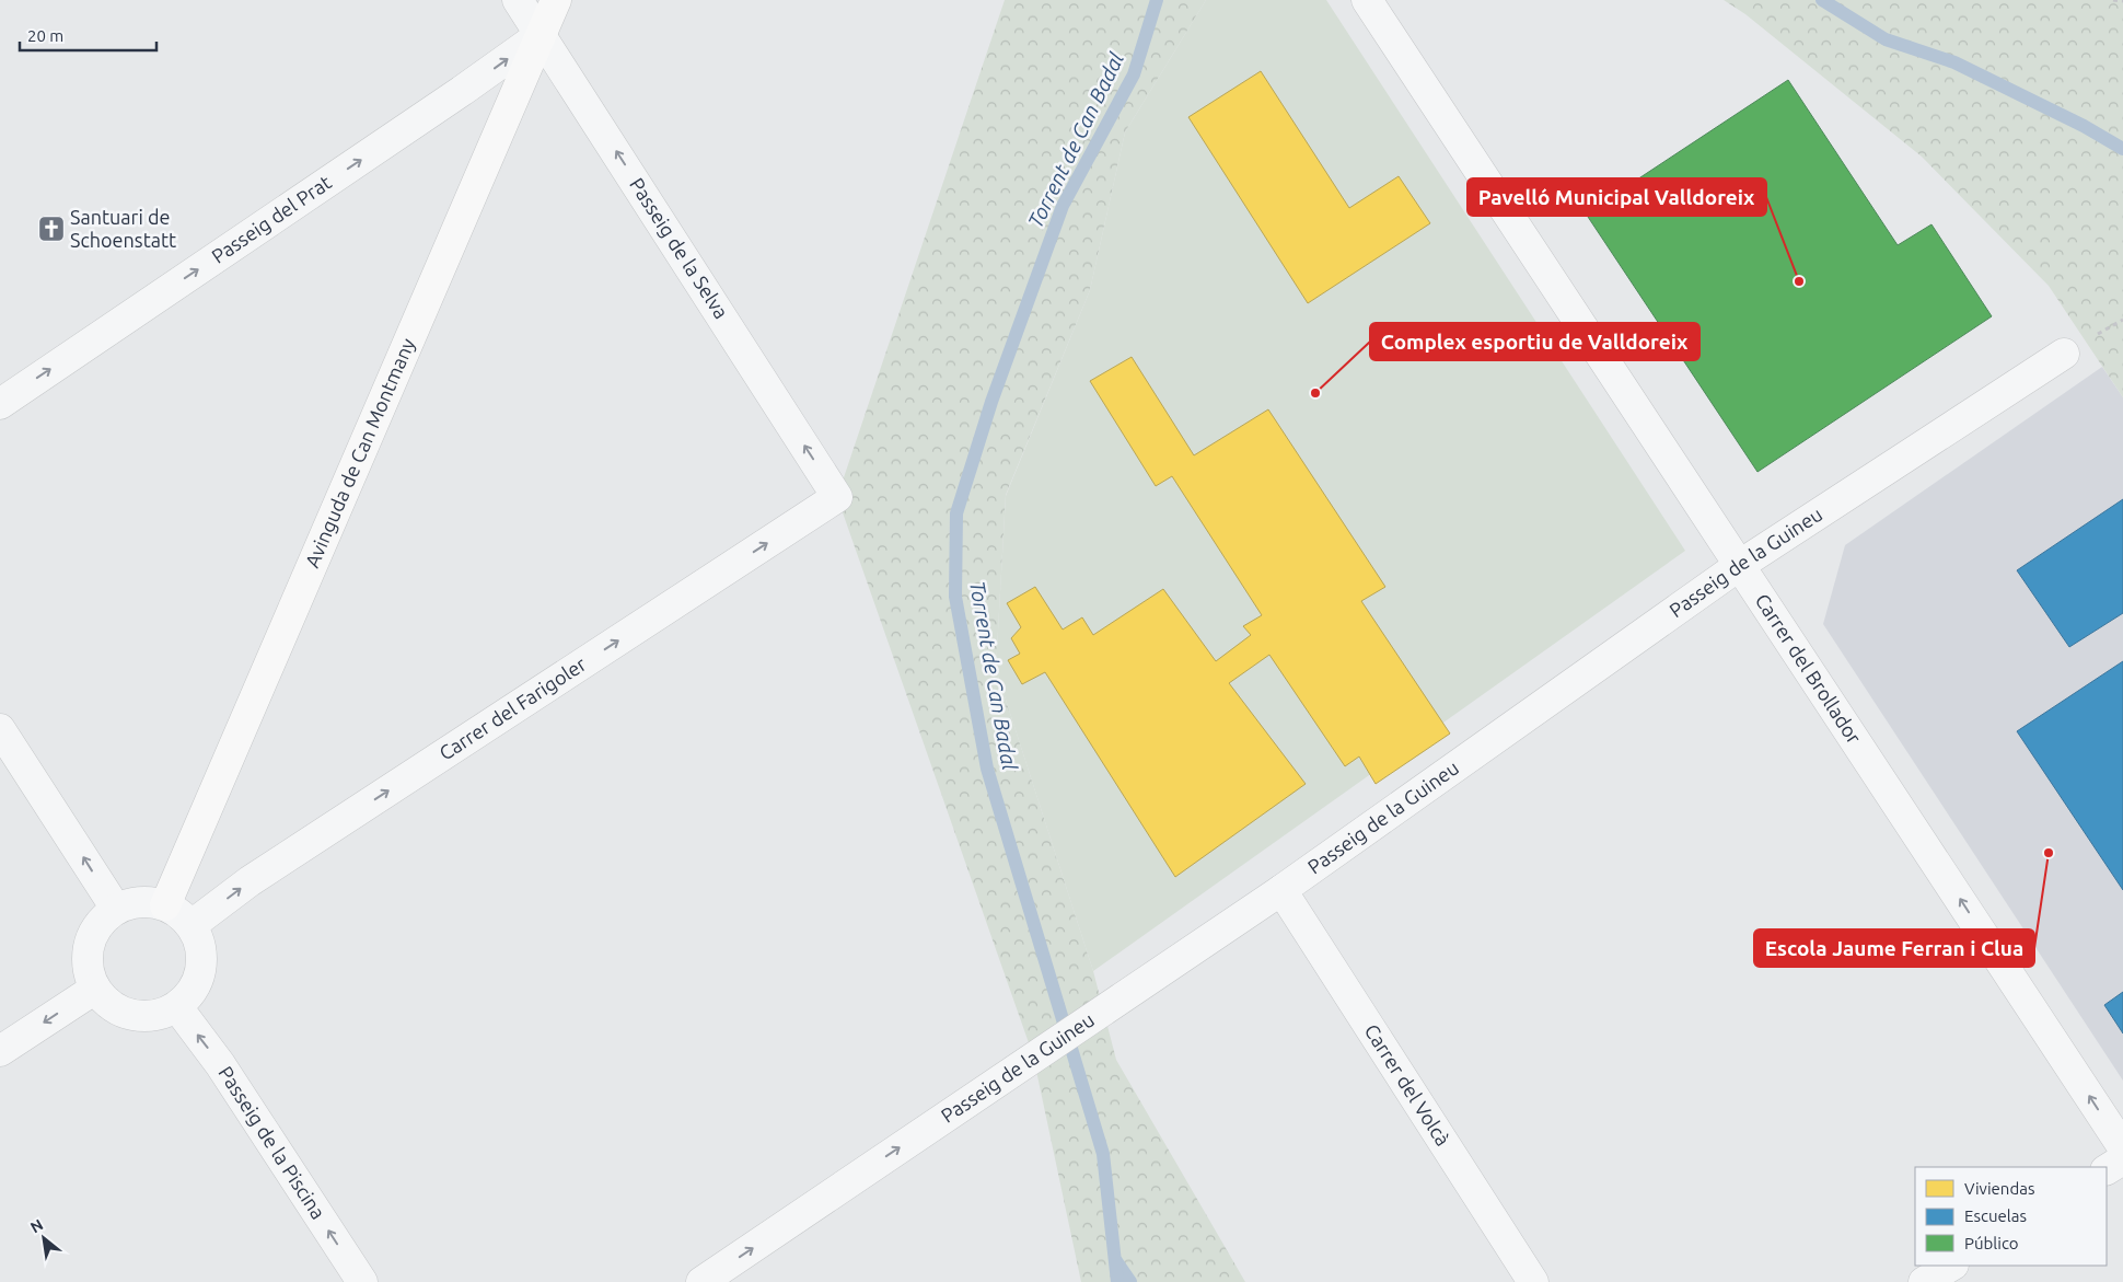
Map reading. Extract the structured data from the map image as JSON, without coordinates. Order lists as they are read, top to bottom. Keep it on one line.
{"streets":{"street":["Passeig del Prat","Passeig de la Selva","Avinguda de Can Montmany","Passeig de la Guineu","Carrer del Brollador","Carrer del Farigoler","Carrer del Volcà","Passeig de la Piscina"]},"crossings":[["Passeig del Prat","Passeig de la Selva"],["Passeig del Prat","Avinguda de Can Montmany"],["Passeig de la Selva","Avinguda de Can Montmany"],["Passeig de la Selva","Carrer del Farigoler"],["Avinguda de Can Montmany","Carrer del Farigoler"],["Avinguda de Can Montmany","Passeig de la Piscina"],["Passeig de la Guineu","Carrer del Brollador"],["Passeig de la Guineu","Carrer del Volcà"],["Carrer del Farigoler","Passeig de la Piscina"]],"one_way":["Passeig del Prat","Passeig de la Selva","Passeig de la Guineu","Carrer del Brollador","Carrer del Farigoler","Passeig de la Piscina"],"water":["Torrent de Can Badal"],"places":{"church":["Santuari de Schoenstatt"],"other":["Pavelló Municipal Valldoreix","Complex esportiu de Valldoreix","Escola Jaume Ferran i Clua"]},"legend":["Viviendas","Escuelas","Público"],"scale_bar":"20 m","north":"top left"}
